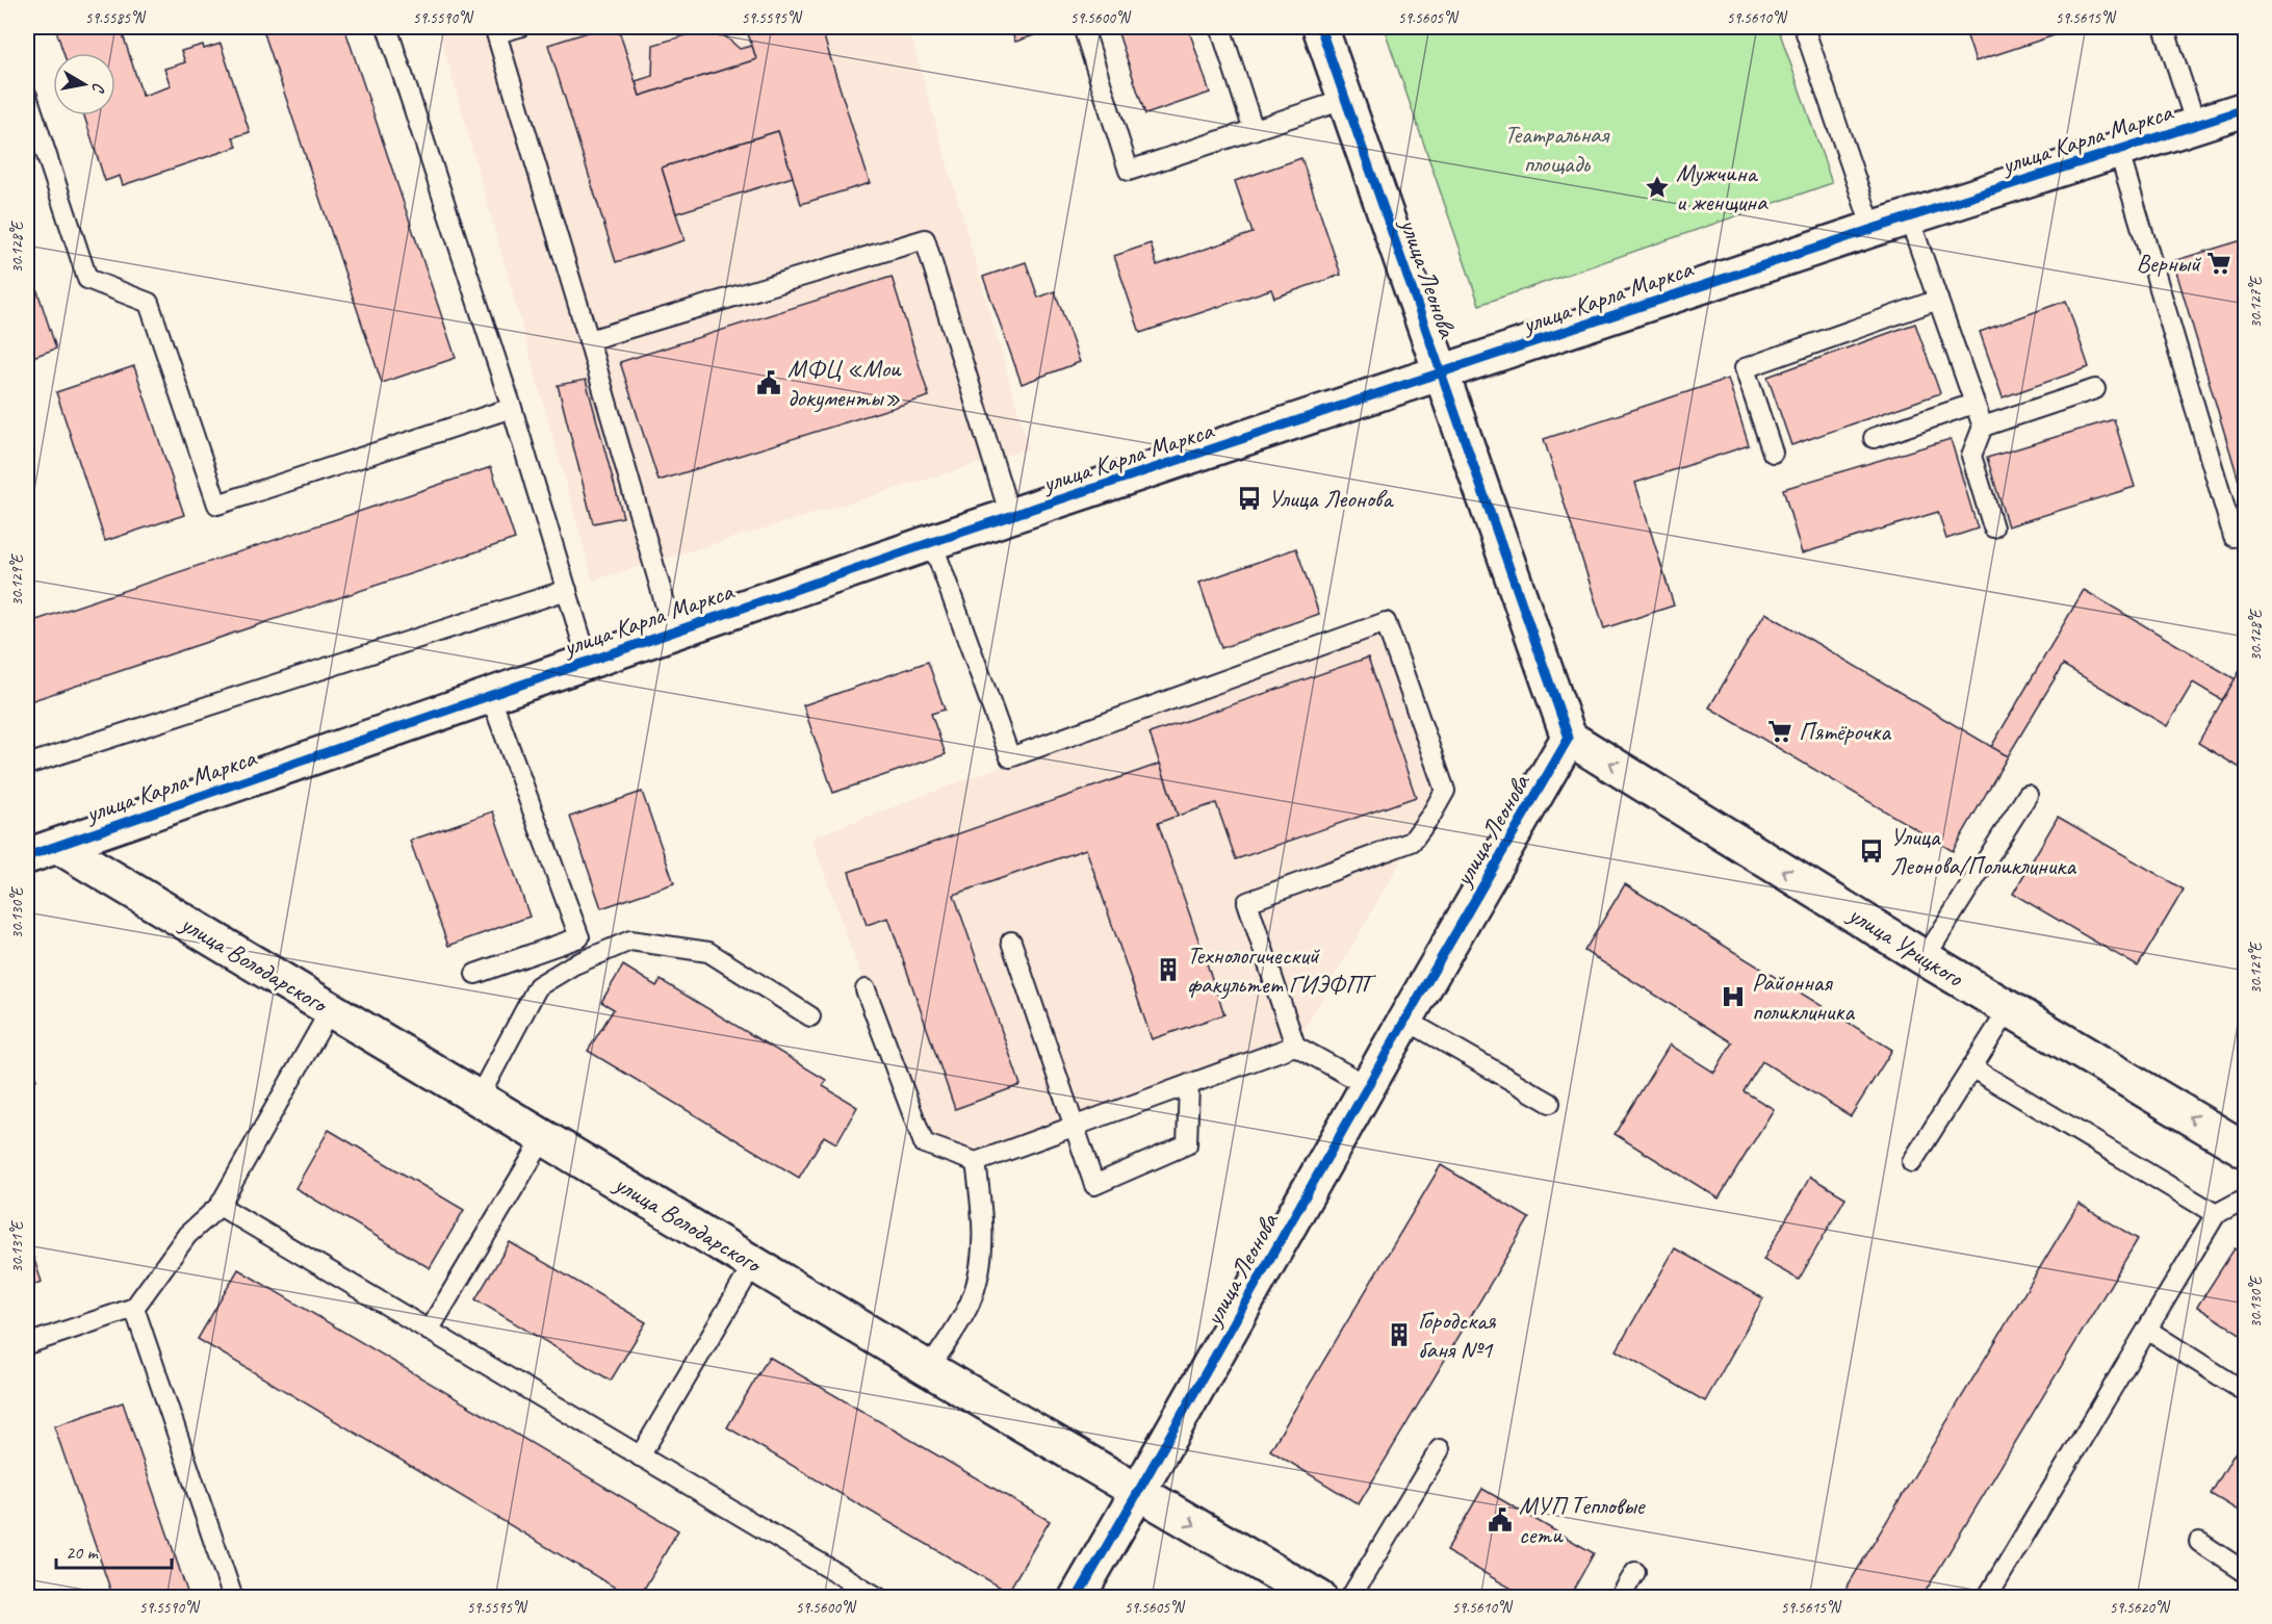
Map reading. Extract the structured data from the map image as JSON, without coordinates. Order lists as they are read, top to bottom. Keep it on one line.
{"streets":{"street":["улица Карла Маркса","улица Леонова","улица Урицкого","улица Володарского"]},"crossings":[["улица Карла Маркса","улица Леонова"],["улица Карла Маркса","улица Володарского"],["улица Леонова","улица Урицкого"],["улица Леонова","улица Володарского"]],"one_way":["улица Урицкого"],"parks":["Театральная площадь"],"places":{"place":["Мужчина и женщина"],"supermarket":["Верный","Пятёрочка"],"public building":["МФЦ «Мои документы»","МУП Тепловые сети"],"bus stop":["Улица Леонова","Улица Леонова/Поликлиника"],"building":["Технологический факультет ГИЭФПТ","Городская баня №1"],"hospital":["Районная поликлиника"]},"scale_bar":"20 m","north":"right","coordinates":["59.5585°N","59.5590°N","59.5595°N","59.5600°N","59.5605°N","59.5610°N","59.5615°N","30.128°E","30.127°E","30.129°E","30.130°E","30.131°E","59.5620°N"]}
